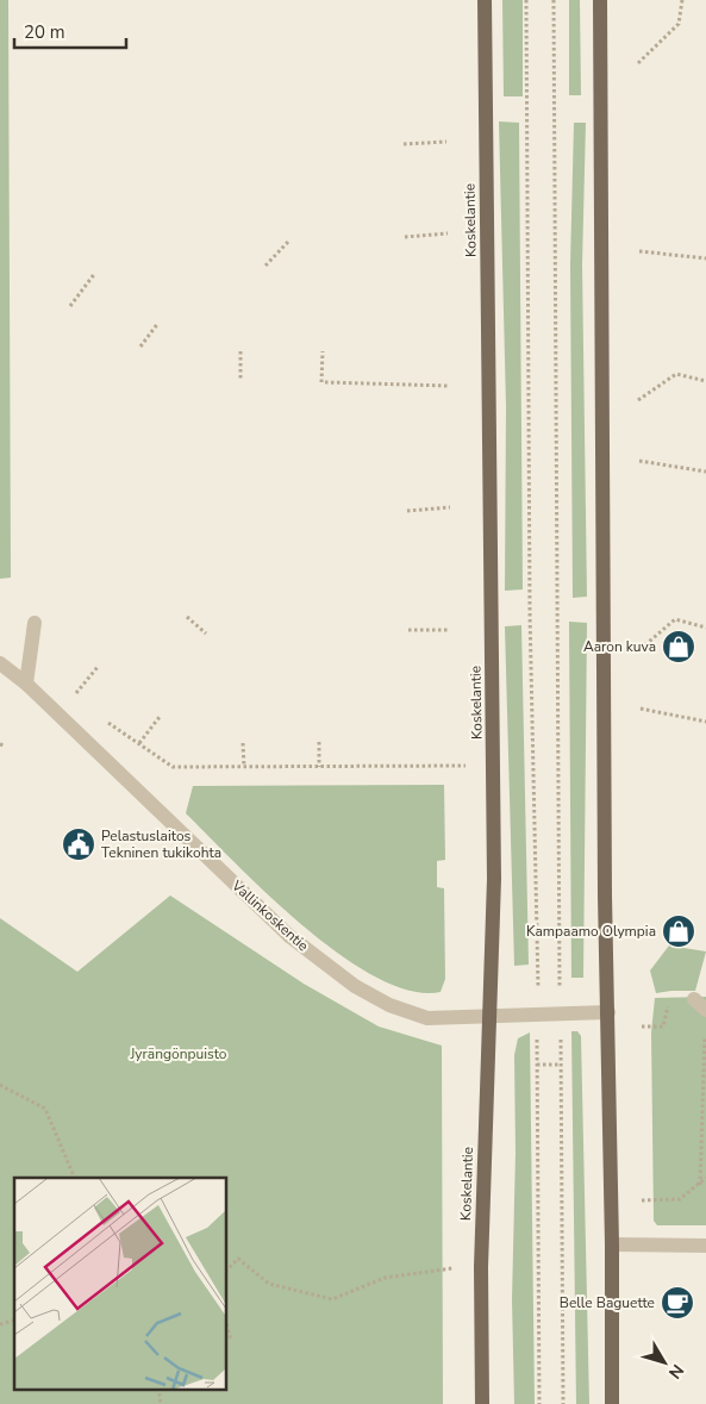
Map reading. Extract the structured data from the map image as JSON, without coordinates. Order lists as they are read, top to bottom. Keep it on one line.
{"streets":{"main road":["Koskelantie"],"street":["Vallinkoskentie"]},"crossings":[["Koskelantie","Vallinkoskentie"]],"parks":["Jyrängönpuisto"],"places":{"shop":["Aaron kuva","Kampaamo Olympia"],"public building":["Pelastuslaitos Tekninen tukikohta"],"cafe":["Belle Baguette"]},"scale_bar":"20 m","north":"bottom right"}
